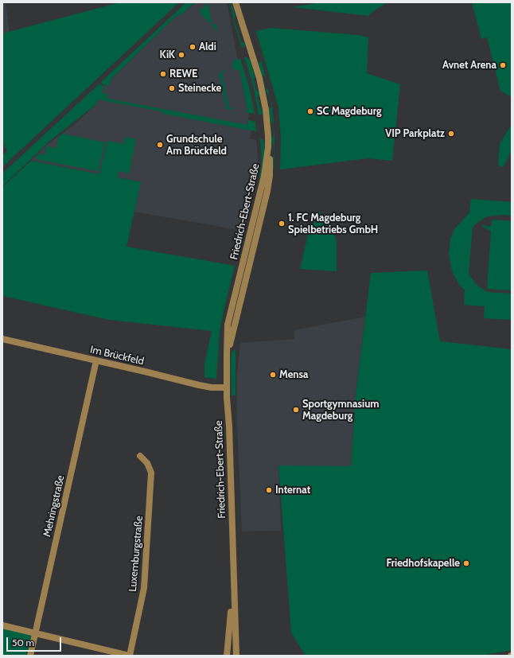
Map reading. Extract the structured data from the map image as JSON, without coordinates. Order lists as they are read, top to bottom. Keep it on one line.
{"streets":{"street":["Friedrich-Ebert-Straße","Im Brückfeld","Mehringstraße","Luxemburgstraße"]},"crossings":[["Friedrich-Ebert-Straße","Im Brückfeld"],["Im Brückfeld","Mehringstraße"]],"places":["Aldi","KiK","Avnet Arena","REWE","Steinecke","SC Magdeburg","VIP Parkplatz","Grundschule Am Brückfeld","1. FC Magdeburg Spielbetriebs GmbH","Mensa","Sportgymnasium Magdeburg","Internat","Friedhofskapelle"],"scale_bar":"50 m"}
